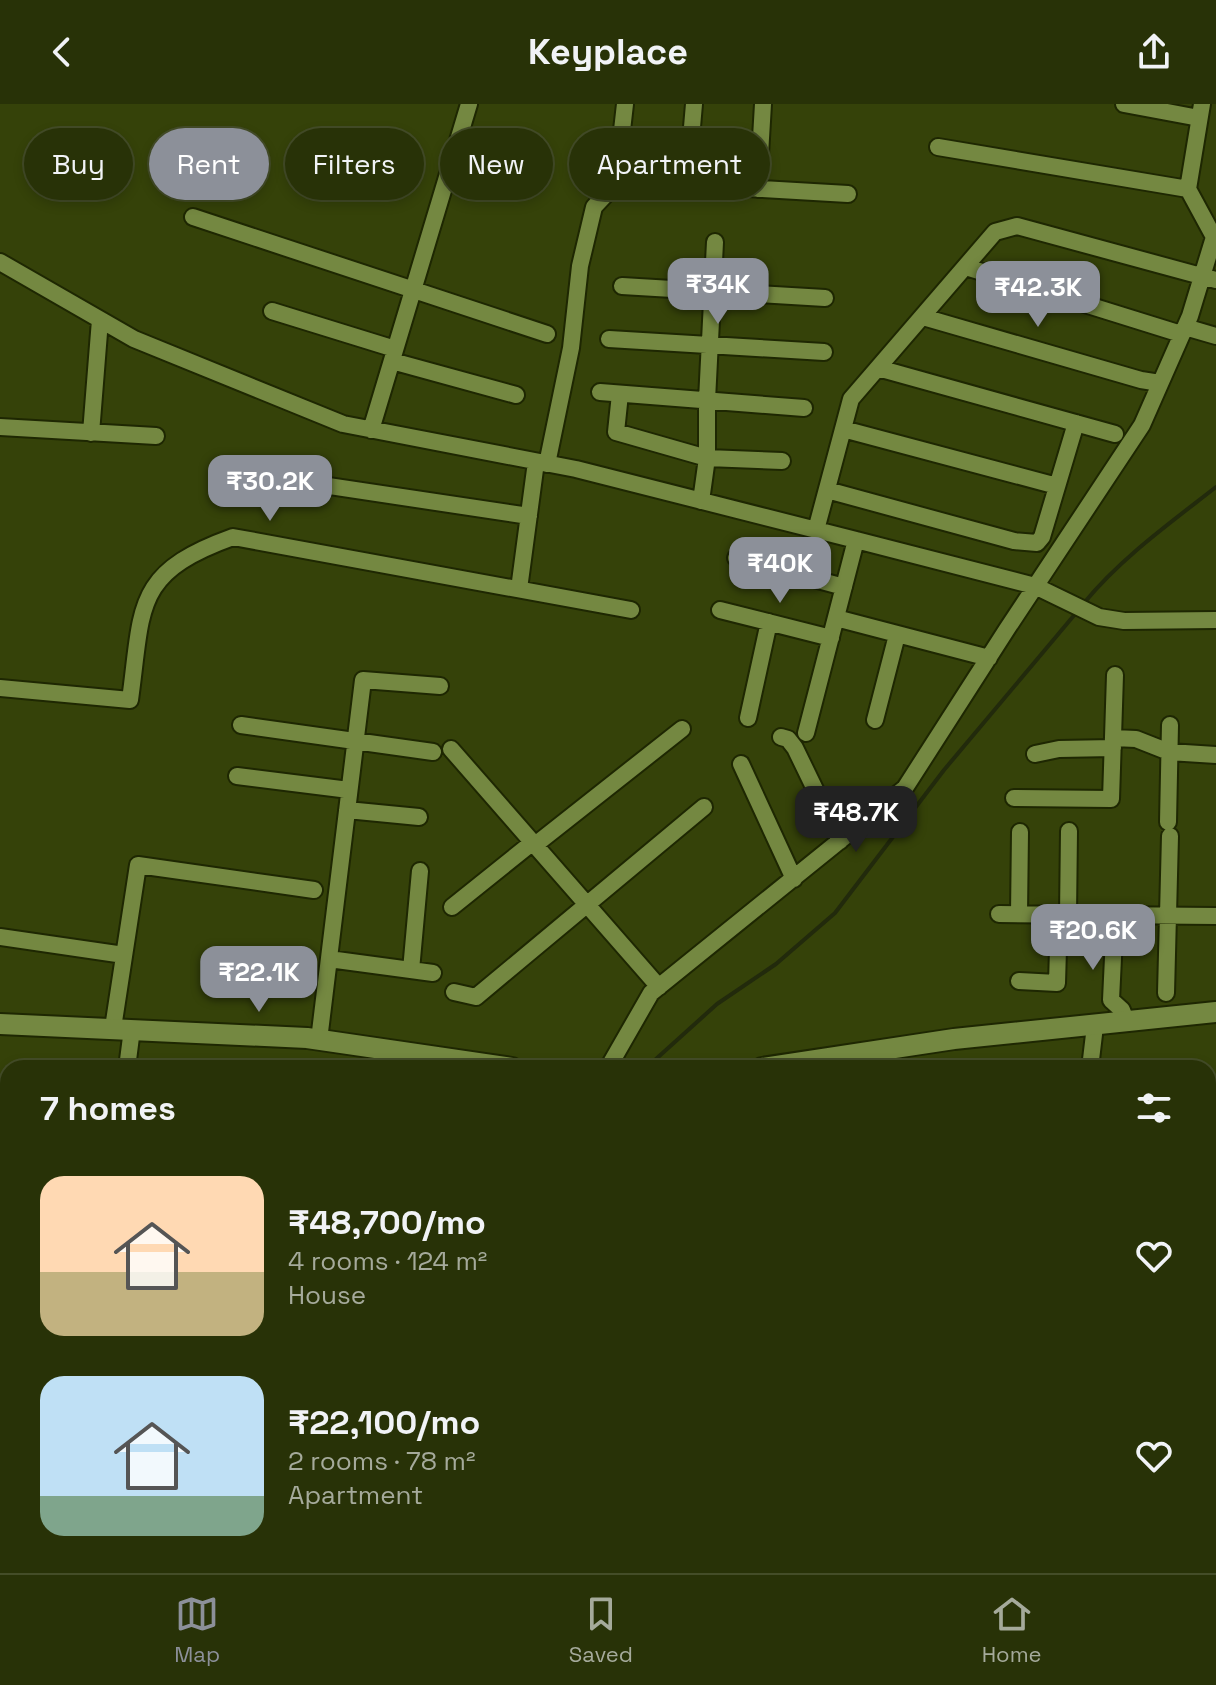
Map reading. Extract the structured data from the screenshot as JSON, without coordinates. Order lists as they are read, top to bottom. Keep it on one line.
{"page":{"header":"Keyplace","chip":["Buy","Rent","Filters","New","Apartment"],"price":["₹34K","₹42.3K","₹30.2K","₹40K","₹48.7K","₹20.6K","₹22.1K"],"heading":"7 homes","list":[{"name":"₹48,700/mo","note":"4 rooms · 124 m² · House"},{"name":"₹22,100/mo","note":"2 rooms · 78 m² · Apartment"}],"tabs":["Map","Saved","Home"]}}
